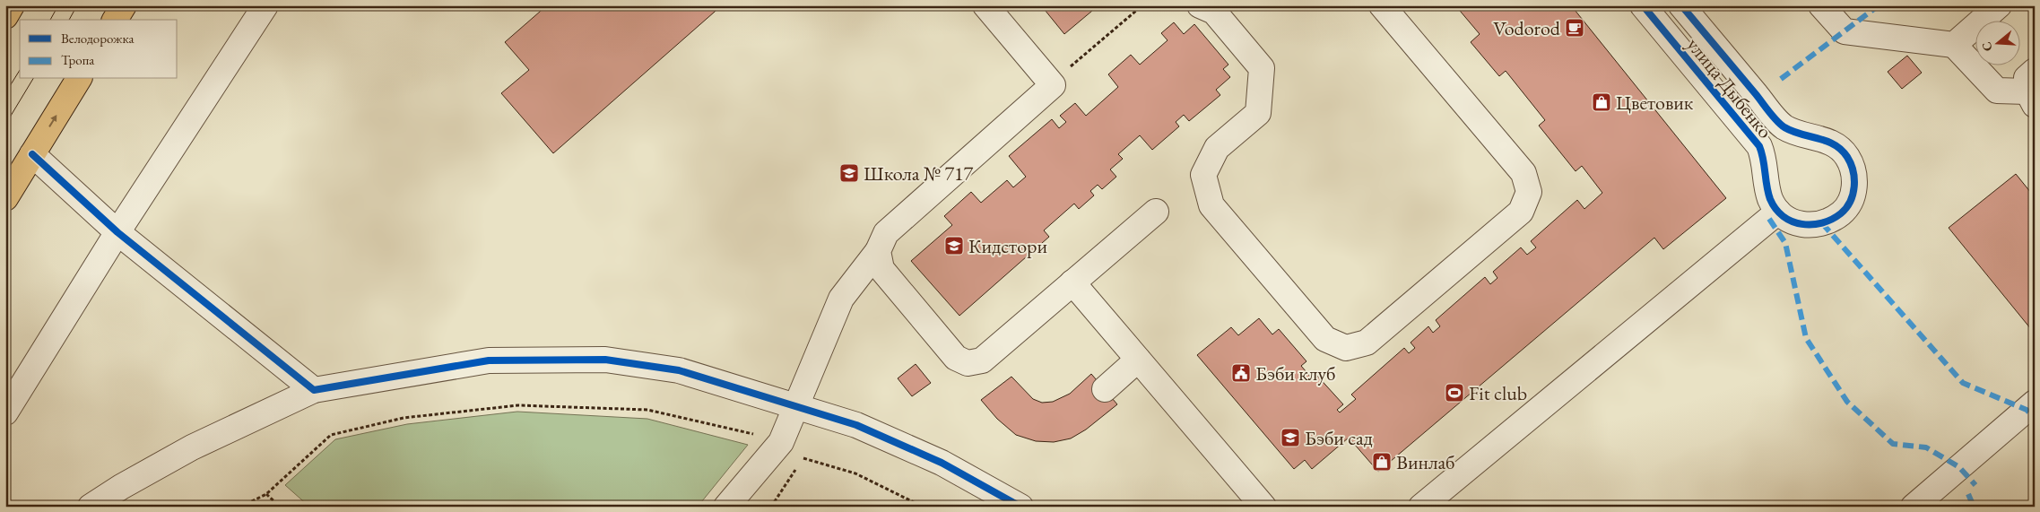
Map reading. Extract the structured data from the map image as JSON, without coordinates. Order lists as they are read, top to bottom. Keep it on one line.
{"streets":{"street":["улица Дыбенко"]},"places":{"cafe":["Vodorod"],"shop":["Цветовик","Винлаб"],"school or university":["Школа № 717","Кидстори","Бэби сад"],"public building":["Бэби клуб"],"sports":["Fit club"]},"legend":["Велодорожка","Тропа"],"north":"left"}
